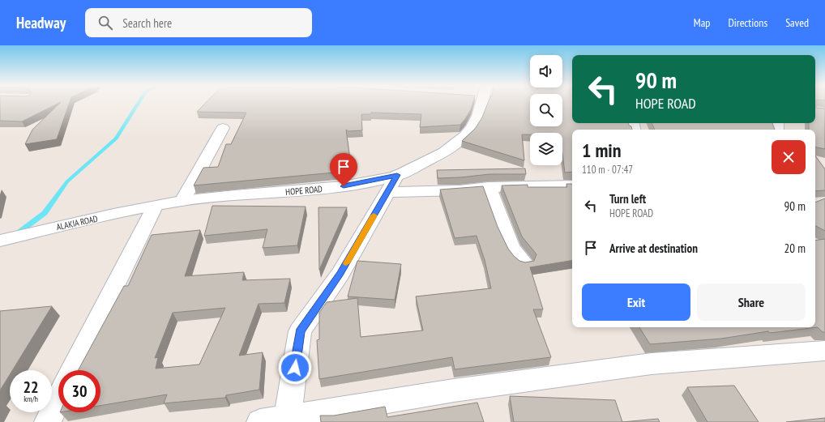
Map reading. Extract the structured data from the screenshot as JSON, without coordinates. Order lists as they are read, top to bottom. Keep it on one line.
{"streets":{"street":["HOPE ROAD","ALAKIA ROAD"]},"crossings":[["HOPE ROAD","ALAKIA ROAD"]],"page":{"header":"Headway","search":"Search here","nav":["Map","Directions","Saved"],"turn":["90 m","HOPE ROAD"],"heading":["1 min","110 m · 07:47"],"list":[{"name":"Turn left","note":"HOPE ROAD","value":"90 m"},{"name":"Arrive at destination","value":"20 m"}],"buttons":["Exit","Share"],"speed":"22 km/h","limit":"30"}}
